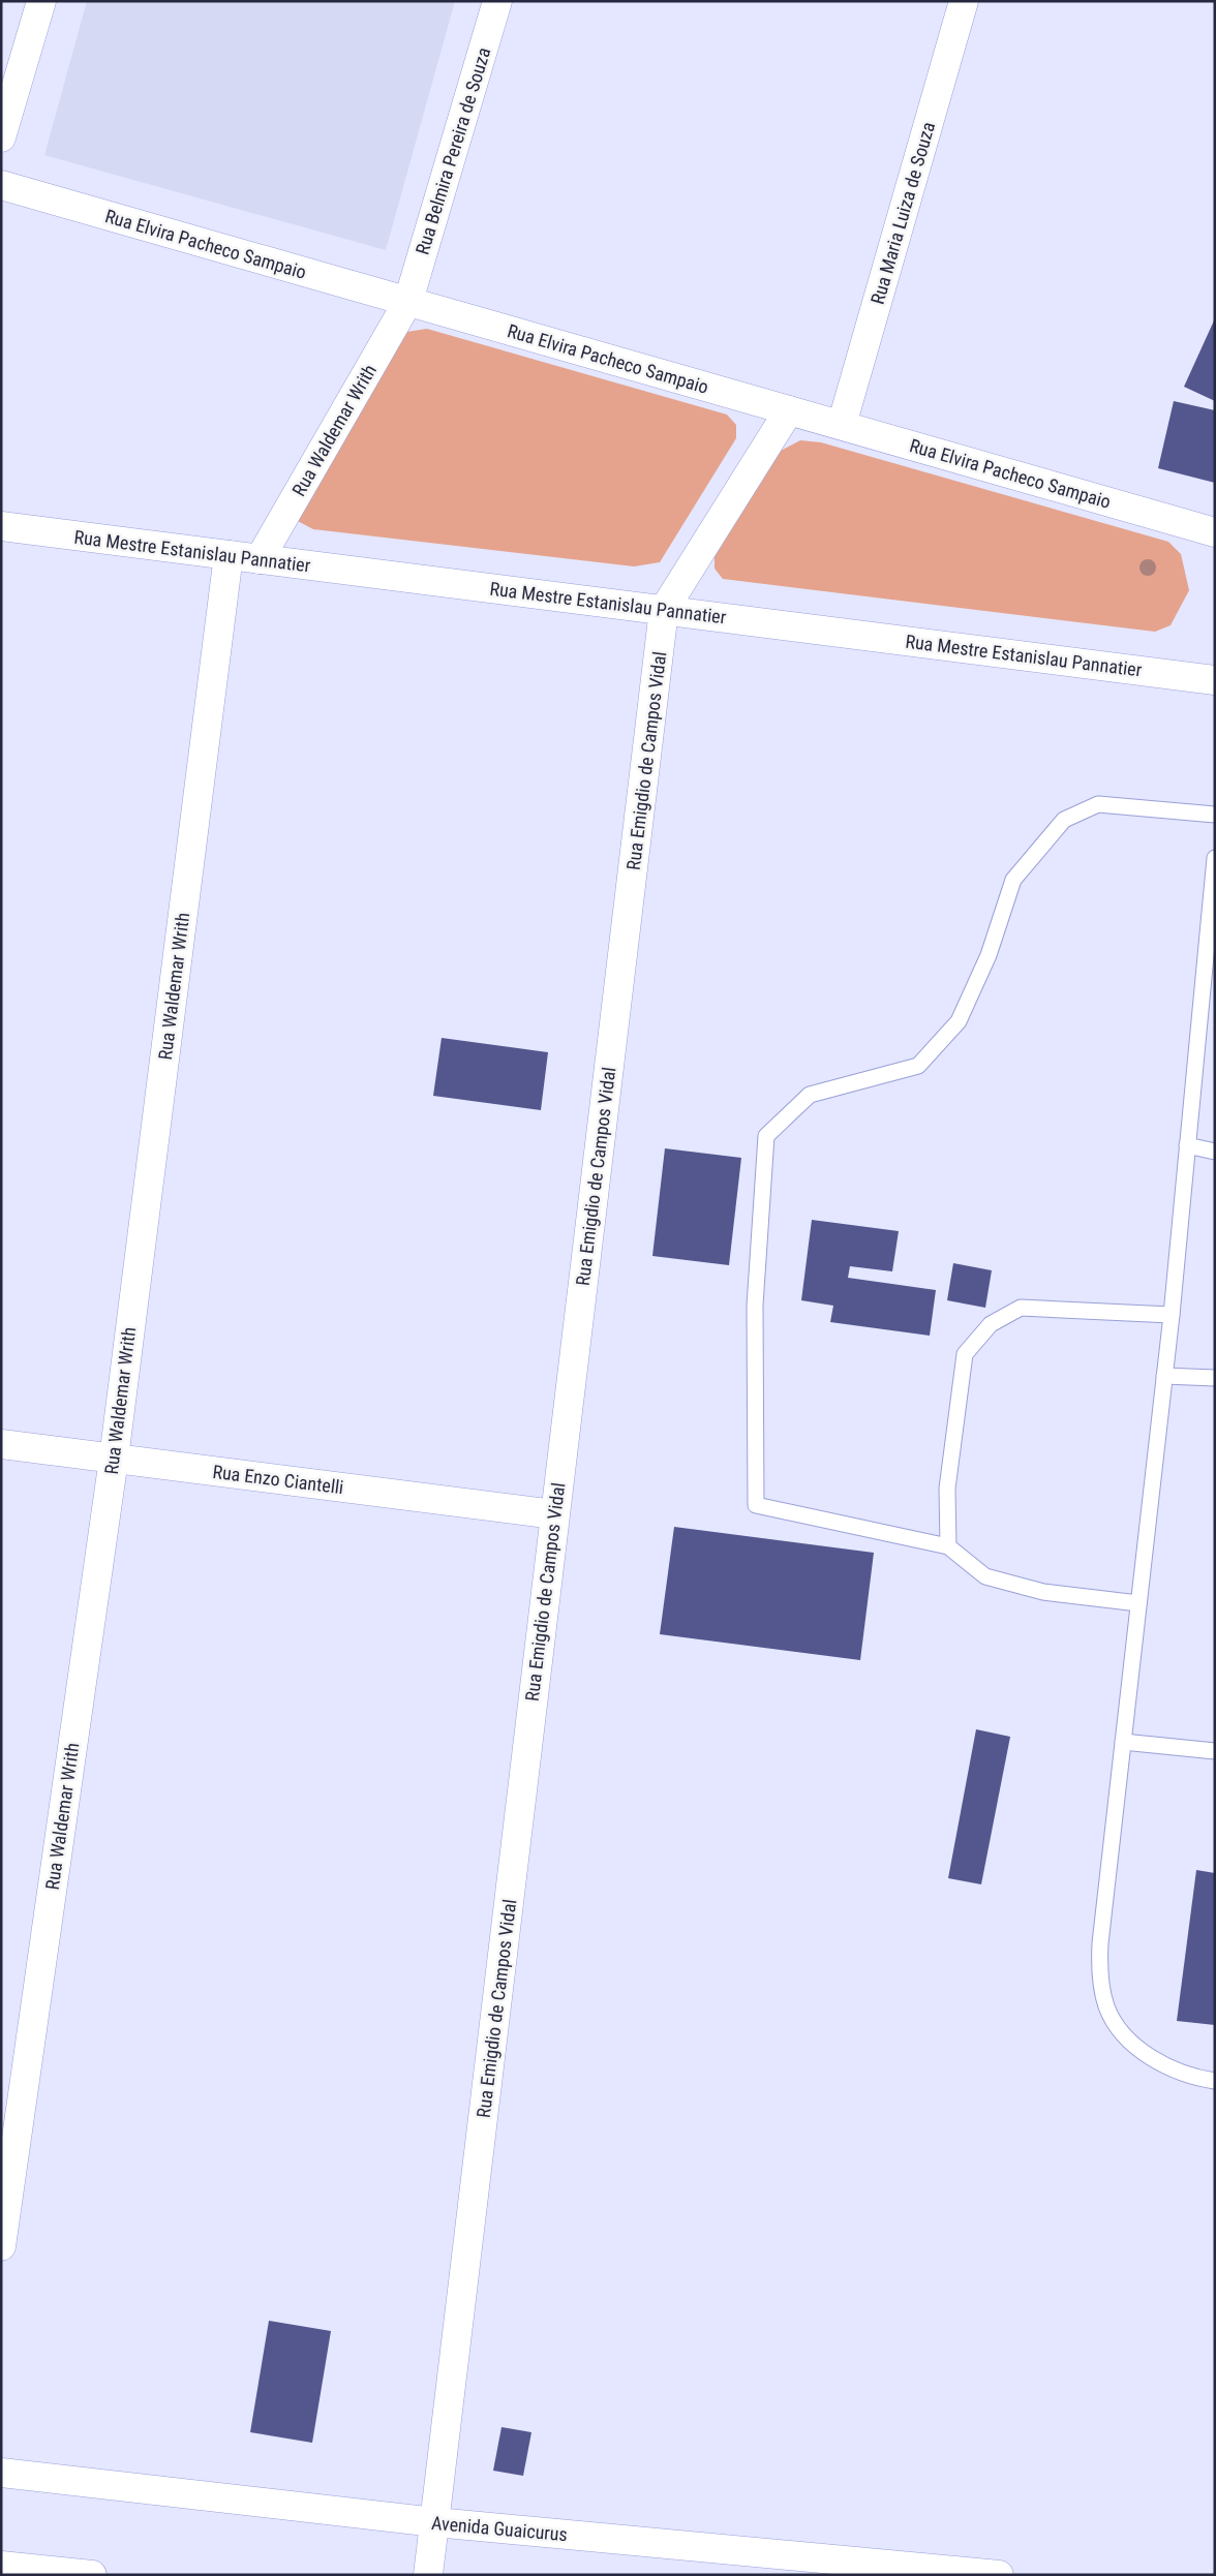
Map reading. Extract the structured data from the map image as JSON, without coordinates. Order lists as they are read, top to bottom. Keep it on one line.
{"streets":{"street":["Rua Belmira Pereira de Souza","Rua Maria Luiza de Souza","Rua Elvira Pacheco Sampaio","Rua Waldemar Writh","Rua Mestre Estanislau Pannatier","Rua Emigdio de Campos Vidal","Rua Enzo Ciantelli","Avenida Guaicurus"]},"crossings":[["Rua Belmira Pereira de Souza","Rua Elvira Pacheco Sampaio"],["Rua Belmira Pereira de Souza","Rua Waldemar Writh"],["Rua Maria Luiza de Souza","Rua Elvira Pacheco Sampaio"],["Rua Elvira Pacheco Sampaio","Rua Waldemar Writh"],["Rua Waldemar Writh","Rua Mestre Estanislau Pannatier"],["Rua Waldemar Writh","Rua Enzo Ciantelli"],["Rua Mestre Estanislau Pannatier","Rua Emigdio de Campos Vidal"],["Rua Emigdio de Campos Vidal","Rua Enzo Ciantelli"],["Rua Emigdio de Campos Vidal","Avenida Guaicurus"]]}
